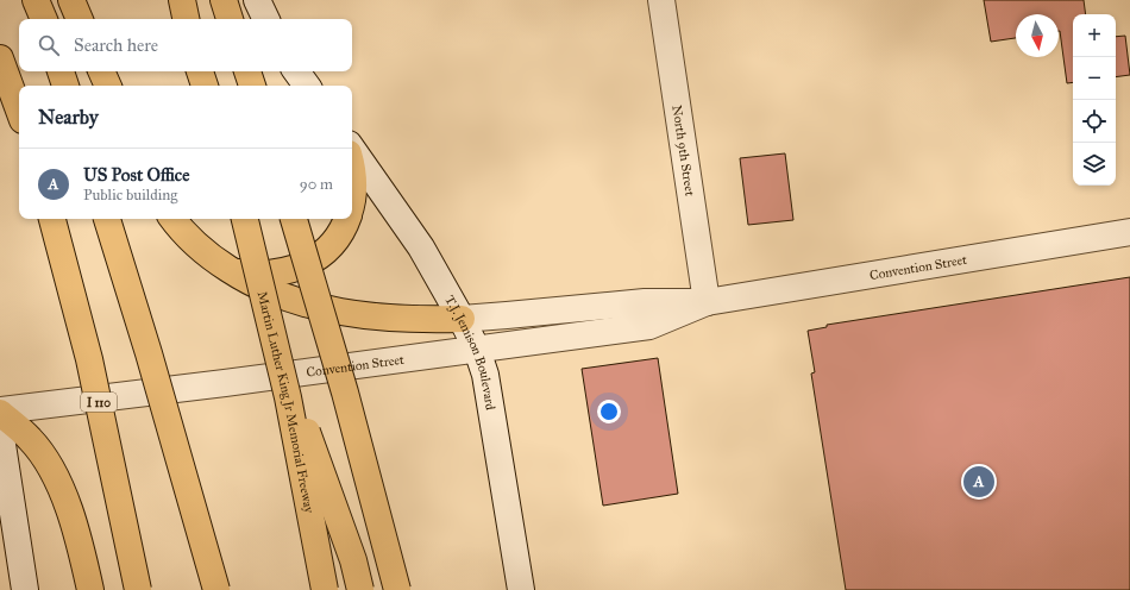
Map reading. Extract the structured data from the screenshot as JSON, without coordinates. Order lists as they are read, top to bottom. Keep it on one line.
{"streets":{"highway":["I 110","Martin Luther King Jr Memorial Freeway"],"street":["North 9th Street","Convention Street","T.J. Jemison Boulevard"]},"crossings":[["North 9th Street","Convention Street"],["Convention Street","T.J. Jemison Boulevard"]],"north":"bottom","page":{"map_buttons":["+","−"],"search":"Search here","heading":"Nearby","list":[{"mark":"A","name":"US Post Office","note":"Public building","value":"90 m"}],"pins":"A"}}
